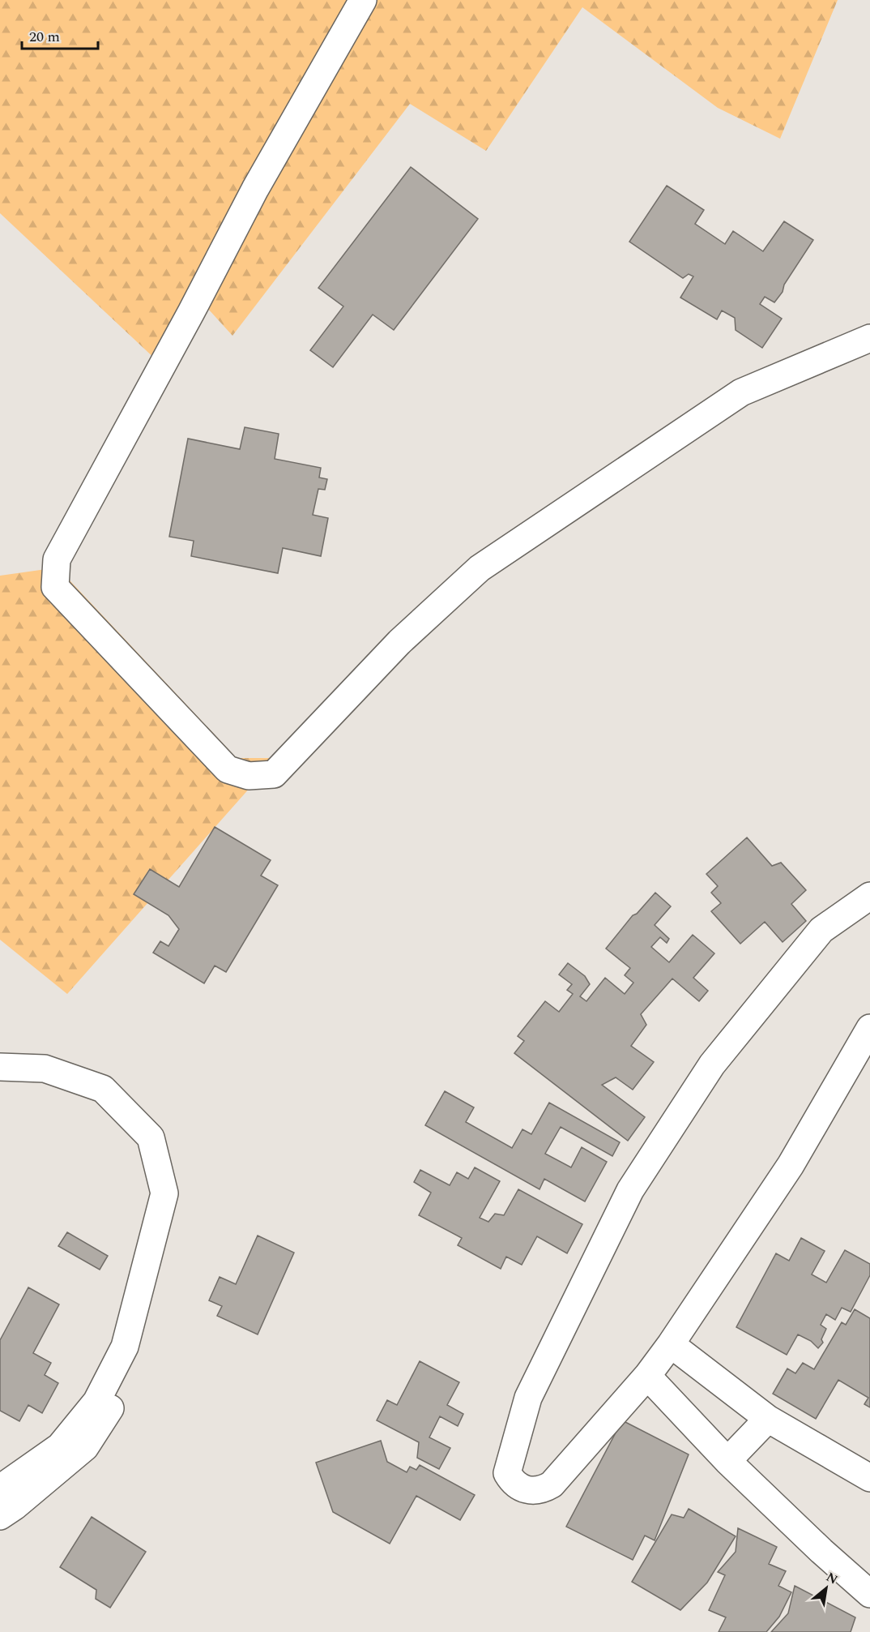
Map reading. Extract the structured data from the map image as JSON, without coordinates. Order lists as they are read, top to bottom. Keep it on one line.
{"scale_bar":"20 m","north":"top right"}
